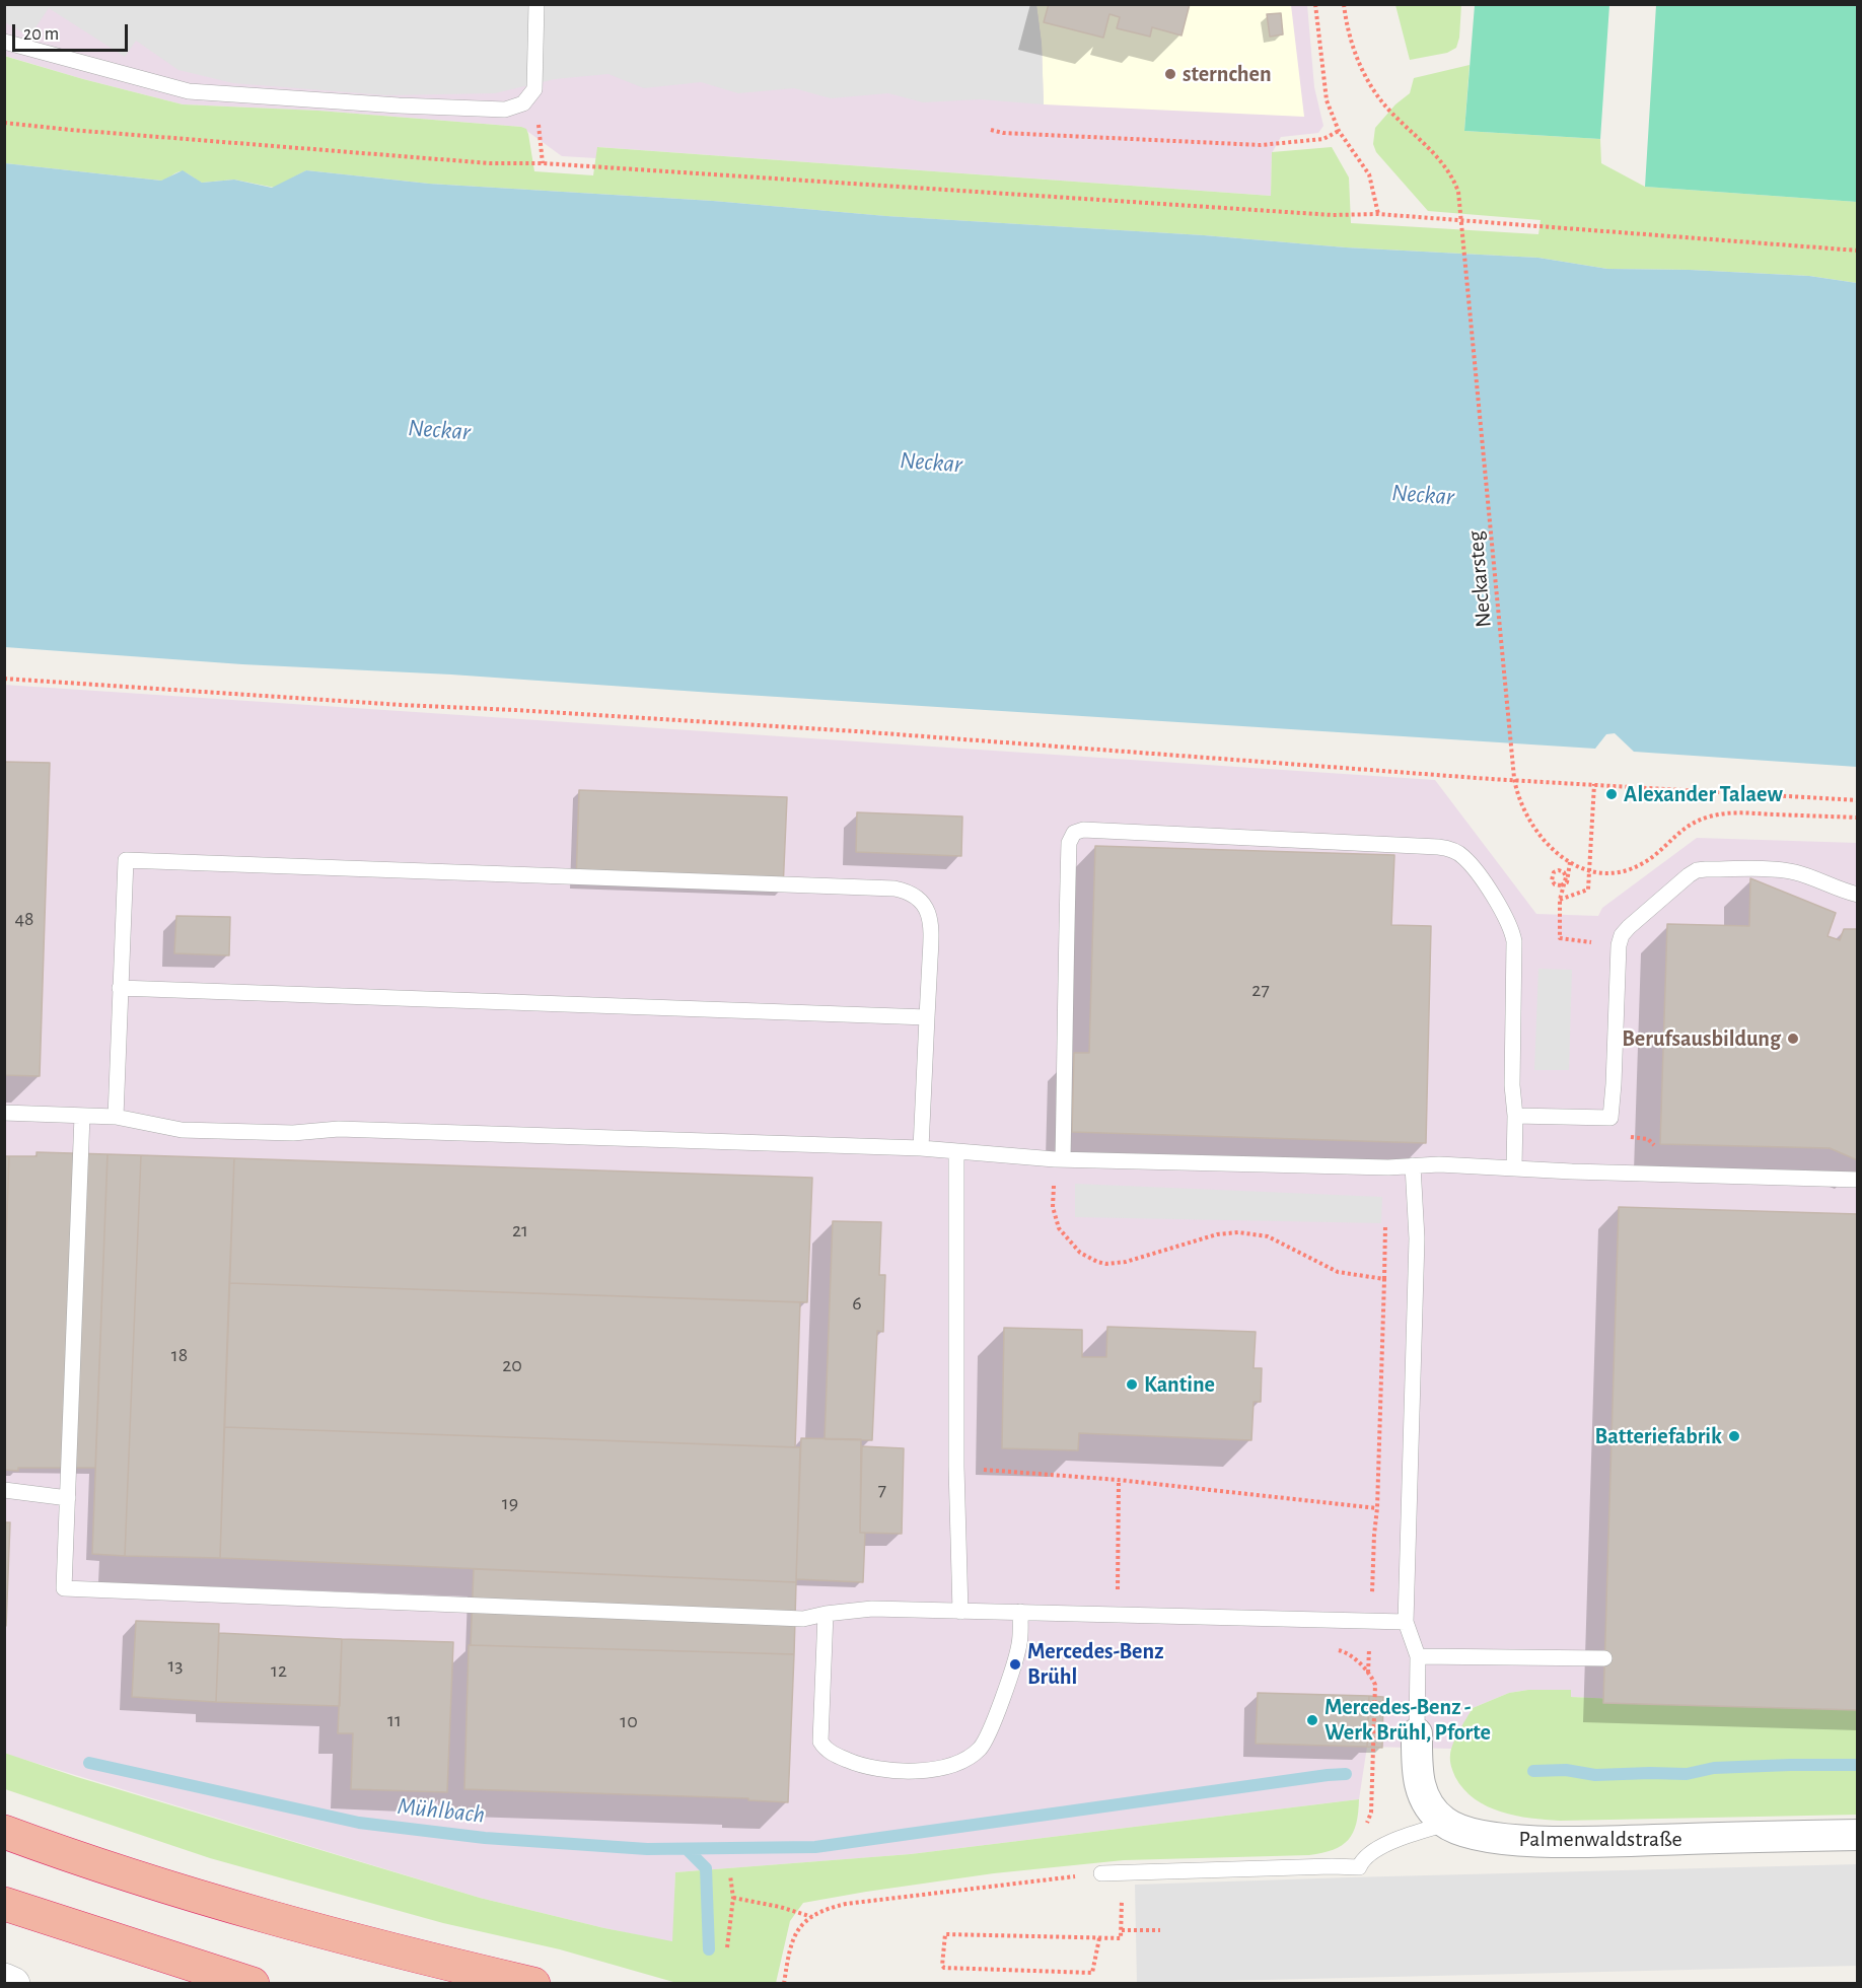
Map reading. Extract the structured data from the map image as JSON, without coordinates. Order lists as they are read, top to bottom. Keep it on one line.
{"streets":{"street":["Palmenwaldstraße"],"path":["Neckarsteg"]},"water":["Neckar","Mühlbach"],"places":["sternchen","Alexander Talaew","Berufsausbildung","Kantine","Batteriefabrik","Mercedes-Benz Brühl","Mercedes-Benz - Werk Brühl, Pforte"],"house_numbers":["48","27","21","6","18","20","7","19","13","12","11","10"],"scale_bar":"20 m"}
